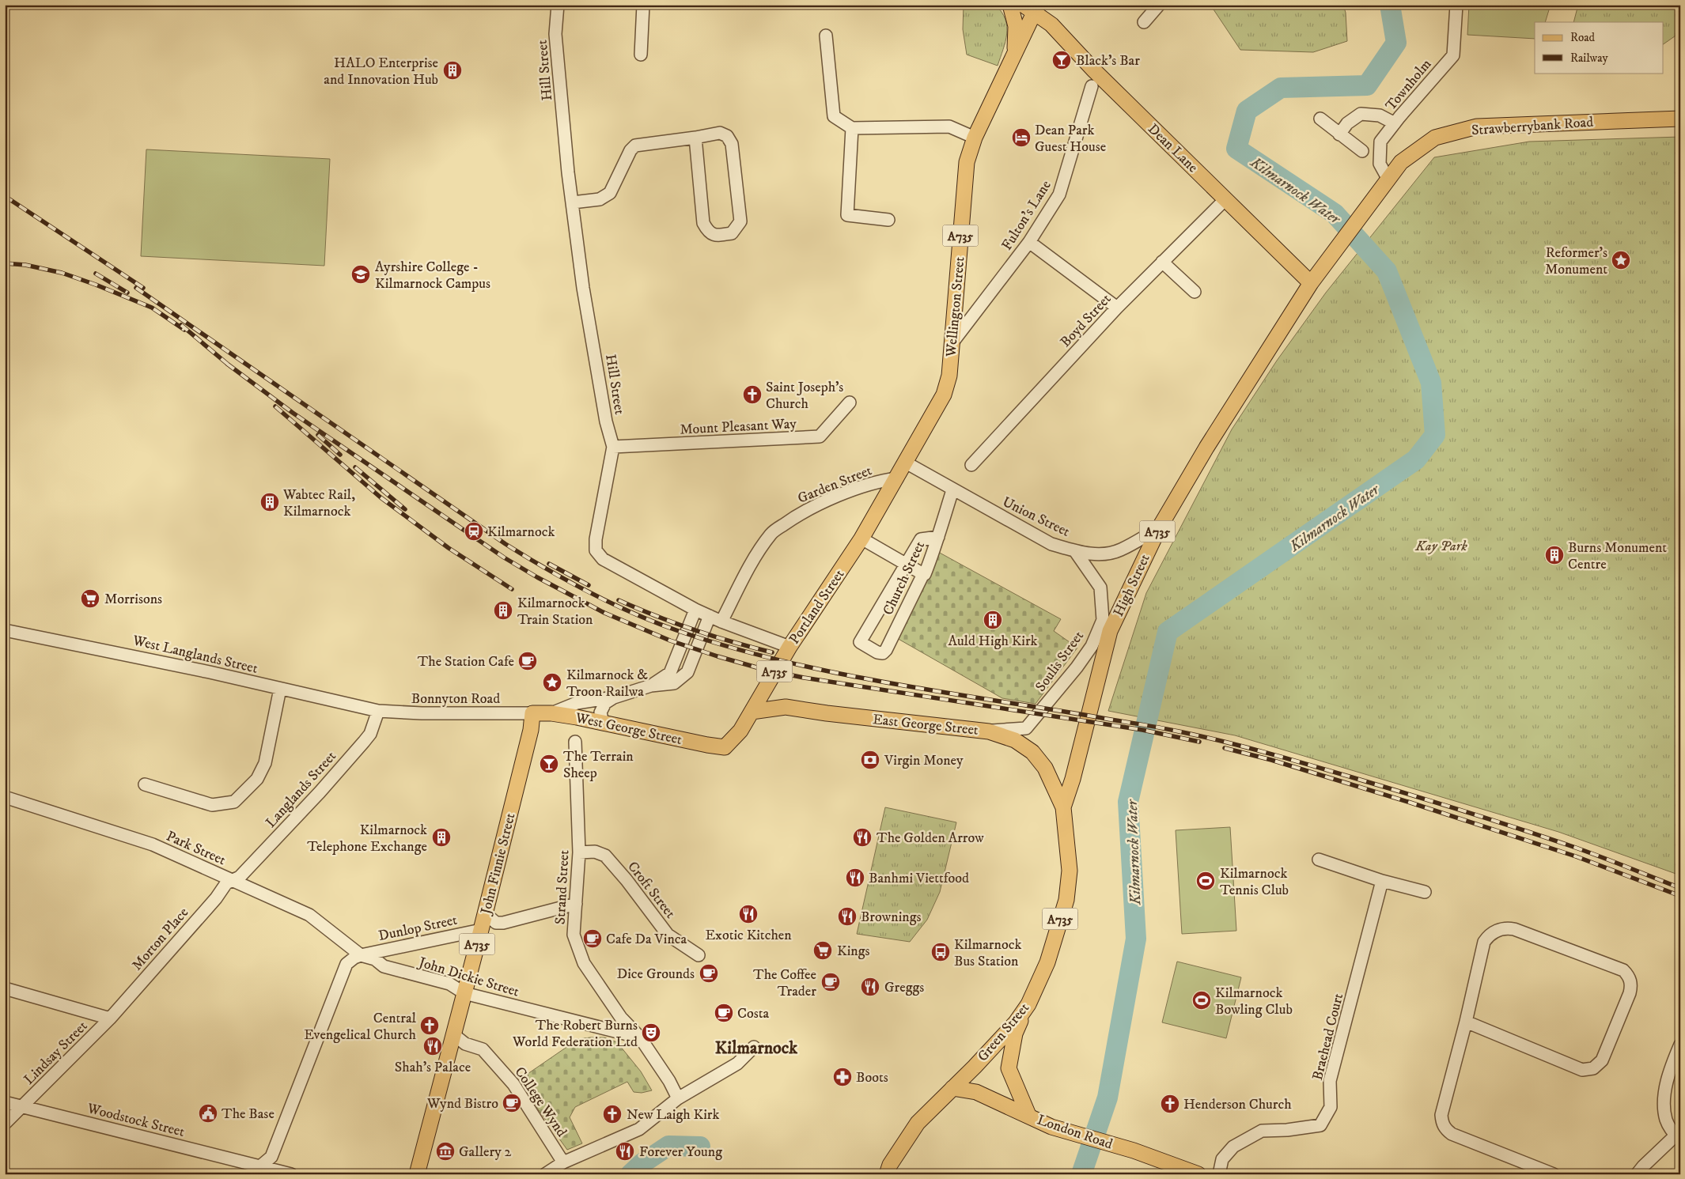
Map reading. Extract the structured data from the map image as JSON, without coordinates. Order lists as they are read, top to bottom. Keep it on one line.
{"streets":{"main road":["Strawberrybank Road","Dean Lane","A735","Wellington Street","High Street","Portland Street","East George Street","West George Street","John Finnie Street","Green Street","London Road"],"street":["Hill Street","Townholm","Fulton's Lane","Boyd Street","Mount Pleasant Way","Garden Street","Union Street","Church Street","West Langlands Street","Soulis Street","Bonnyton Road","Langlands Street","Park Street","Strand Street","Croft Street","Dunlop Street","Morton Place","John Dickie Street","Braehead Court","Lindsay Street","College Wynd","Woodstock Street"]},"crossings":[["Hill Street","Mount Pleasant Way"],["Hill Street","Garden Street"],["Hill Street","Portland Street"],["Townholm","Strawberrybank Road"],["Strawberrybank Road","Dean Lane"],["Strawberrybank Road","High Street"],["Dean Lane","Wellington Street"],["Dean Lane","Boyd Street"],["Dean Lane","High Street"],["Fulton's Lane","Wellington Street"],["A735","Green Street"],["A735","London Road"],["Wellington Street","Union Street"],["Wellington Street","Portland Street"],["Garden Street","Portland Street"],["Union Street","Church Street"],["Union Street","High Street"],["Union Street","Portland Street"],["Union Street","Soulis Street"],["High Street","East George Street"],["High Street","Green Street"],["Portland Street","East George Street"],["Portland Street","West George Street"],["West Langlands Street","Bonnyton Road"],["West Langlands Street","Langlands Street"],["Soulis Street","East George Street"],["Bonnyton Road","West George Street"],["Bonnyton Road","Langlands Street"],["Bonnyton Road","John Finnie Street"],["East George Street","Green Street"],["West George Street","John Finnie Street"],["Langlands Street","Park Street"],["Langlands Street","Morton Place"],["Park Street","Dunlop Street"],["Park Street","Morton Place"],["Park Street","John Dickie Street"],["John Finnie Street","Dunlop Street"],["John Finnie Street","John Dickie Street"],["John Finnie Street","College Wynd"],["Strand Street","Croft Street"],["Strand Street","John Dickie Street"],["Dunlop Street","John Dickie Street"],["Morton Place","Lindsay Street"],["Green Street","London Road"],["Lindsay Street","Woodstock Street"]],"districts":["Kilmarnock"],"water":["Kilmarnock Water"],"parks":["Kay Park"],"places":{"bar":["Black's Bar","The Terrain Sheep"],"building":["HALO Enterprise and Innovation Hub","Wabtec Rail, Kilmarnock","Burns Monument Centre","Kilmarnock Train Station","Auld High Kirk","Kilmarnock Telephone Exchange"],"hotel":["Dean Park Guest House"],"place":["Reformer's Monument","Kilmarnock & Troon Railwa"],"school or university":["Ayrshire College - Kilmarnock Campus"],"church":["Saint Joseph's Church","Central Evengelical Church","Henderson Church","New Laigh Kirk"],"station":["Kilmarnock"],"supermarket":["Morrisons","Kings"],"cafe":["The Station Cafe","Cafe Da Vinca","Dice Grounds","The Coffee Trader","Costa","Wynd Bistro"],"bank":["Virgin Money"],"restaurant":["The Golden Arrow","Banhmi Viettfood","Exotic Kitchen","Brownings","Greggs","Shah's Palace","Forever Young"],"sports":["Kilmarnock Tennis Club","Kilmarnock Bowling Club"],"bus stop":["Kilmarnock Bus Station"],"theatre":["The Robert Burns World Federation Ltd"],"pharmacy":["Boots"],"public building":["The Base"],"museum":["Gallery 2"]},"legend":["Road","Railway"]}
